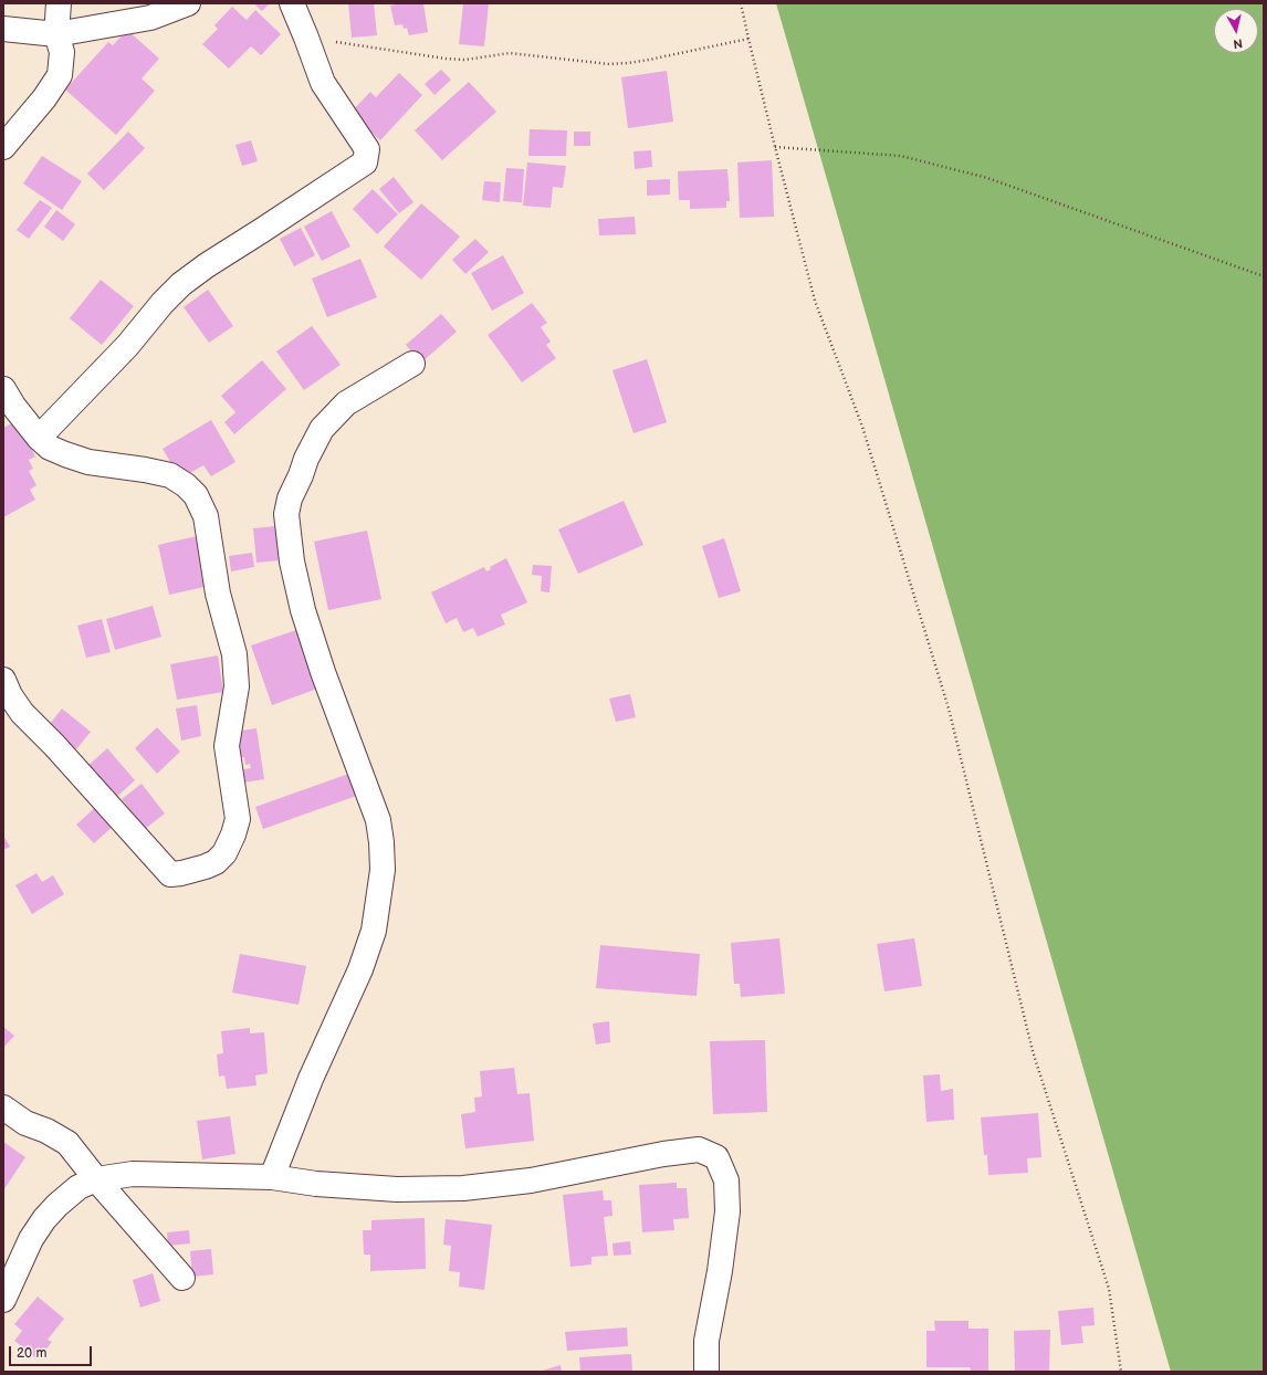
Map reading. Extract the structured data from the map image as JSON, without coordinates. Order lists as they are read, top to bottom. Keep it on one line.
{"scale_bar":"20 m","north":"bottom"}
